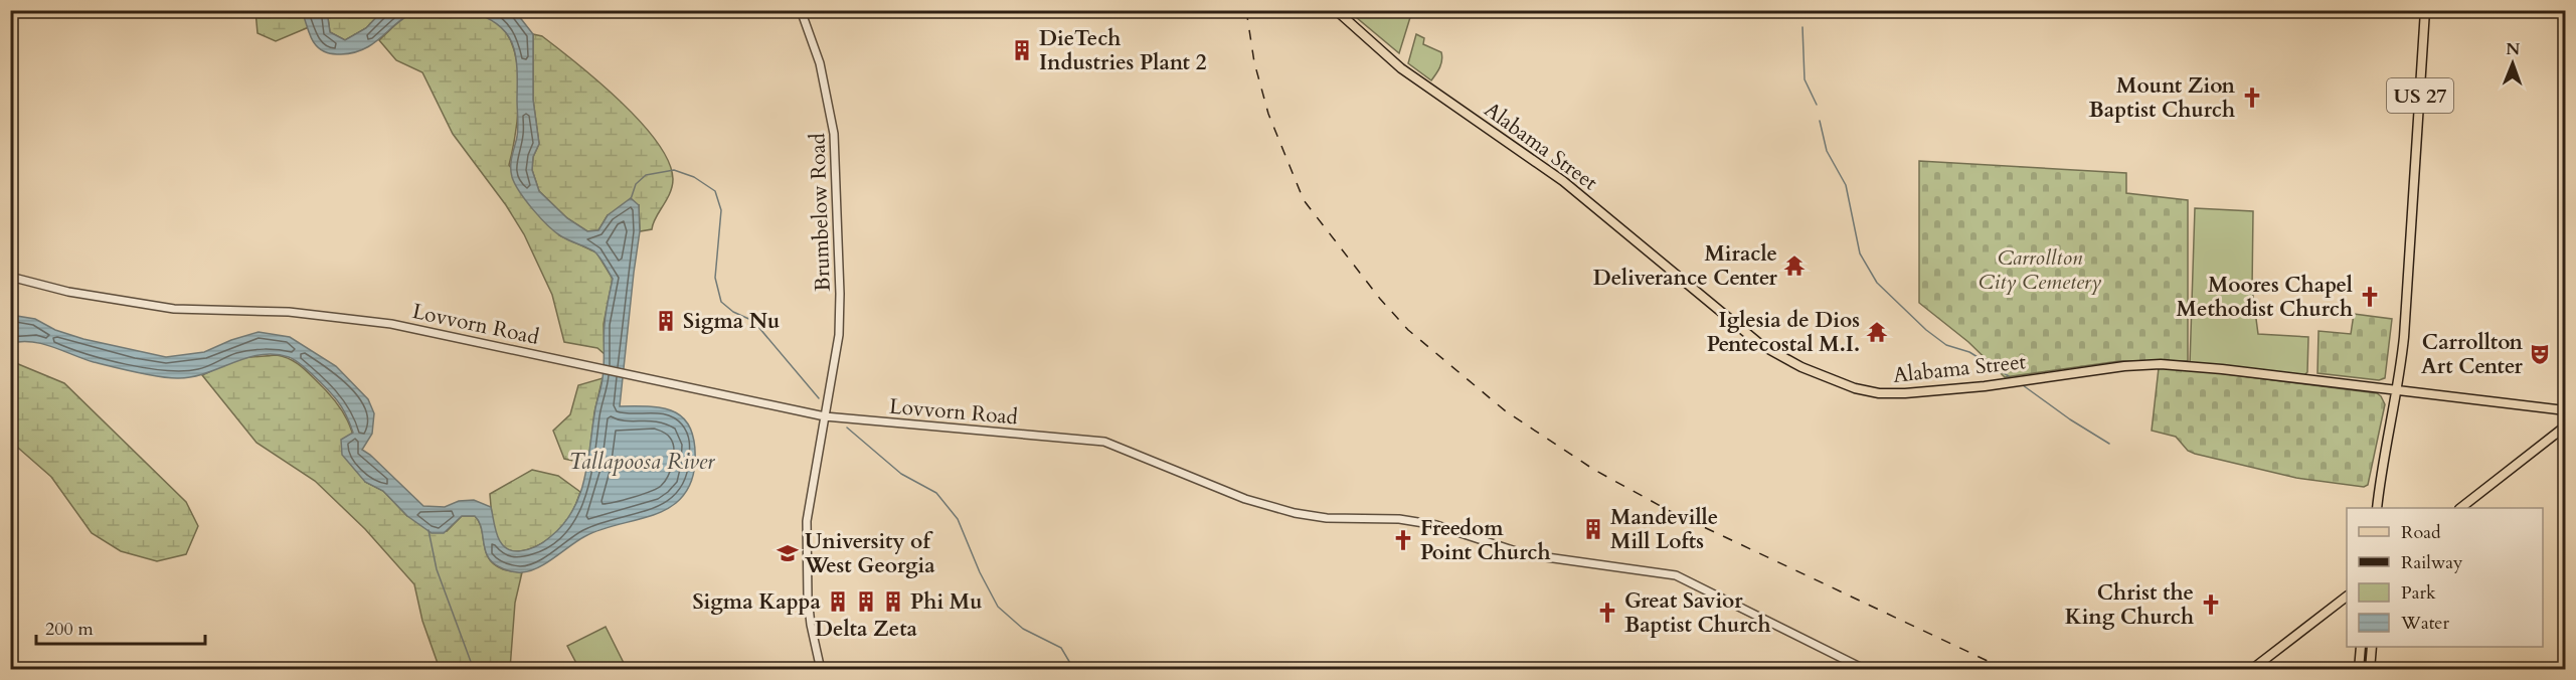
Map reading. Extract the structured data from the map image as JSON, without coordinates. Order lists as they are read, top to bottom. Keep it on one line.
{"streets":{"main road":["US 27","Alabama Street"],"street":["Brumbelow Road","Lovvorn Road"]},"crossings":[["US 27","Alabama Street"],["Brumbelow Road","Lovvorn Road"]],"water":["Tallapoosa River"],"parks":["Carrollton City Cemetery"],"places":{"building":["DieTech Industries Plant 2","Sigma Nu","Mandeville Mill Lofts","Sigma Kappa","Delta Zeta","Phi Mu"],"church":["Mount Zion Baptist Church","Moores Chapel Methodist Church","Freedom Point Church","Christ the King Church","Great Savior Baptist Church"],"temple":["Miracle Deliverance Center","Iglesia de Dios Pentecostal M.I."],"theatre":["Carrollton Art Center"],"school or university":["University of West Georgia"]},"legend":["Road","Railway","Park","Water"],"scale_bar":"200 m","north":"top"}
